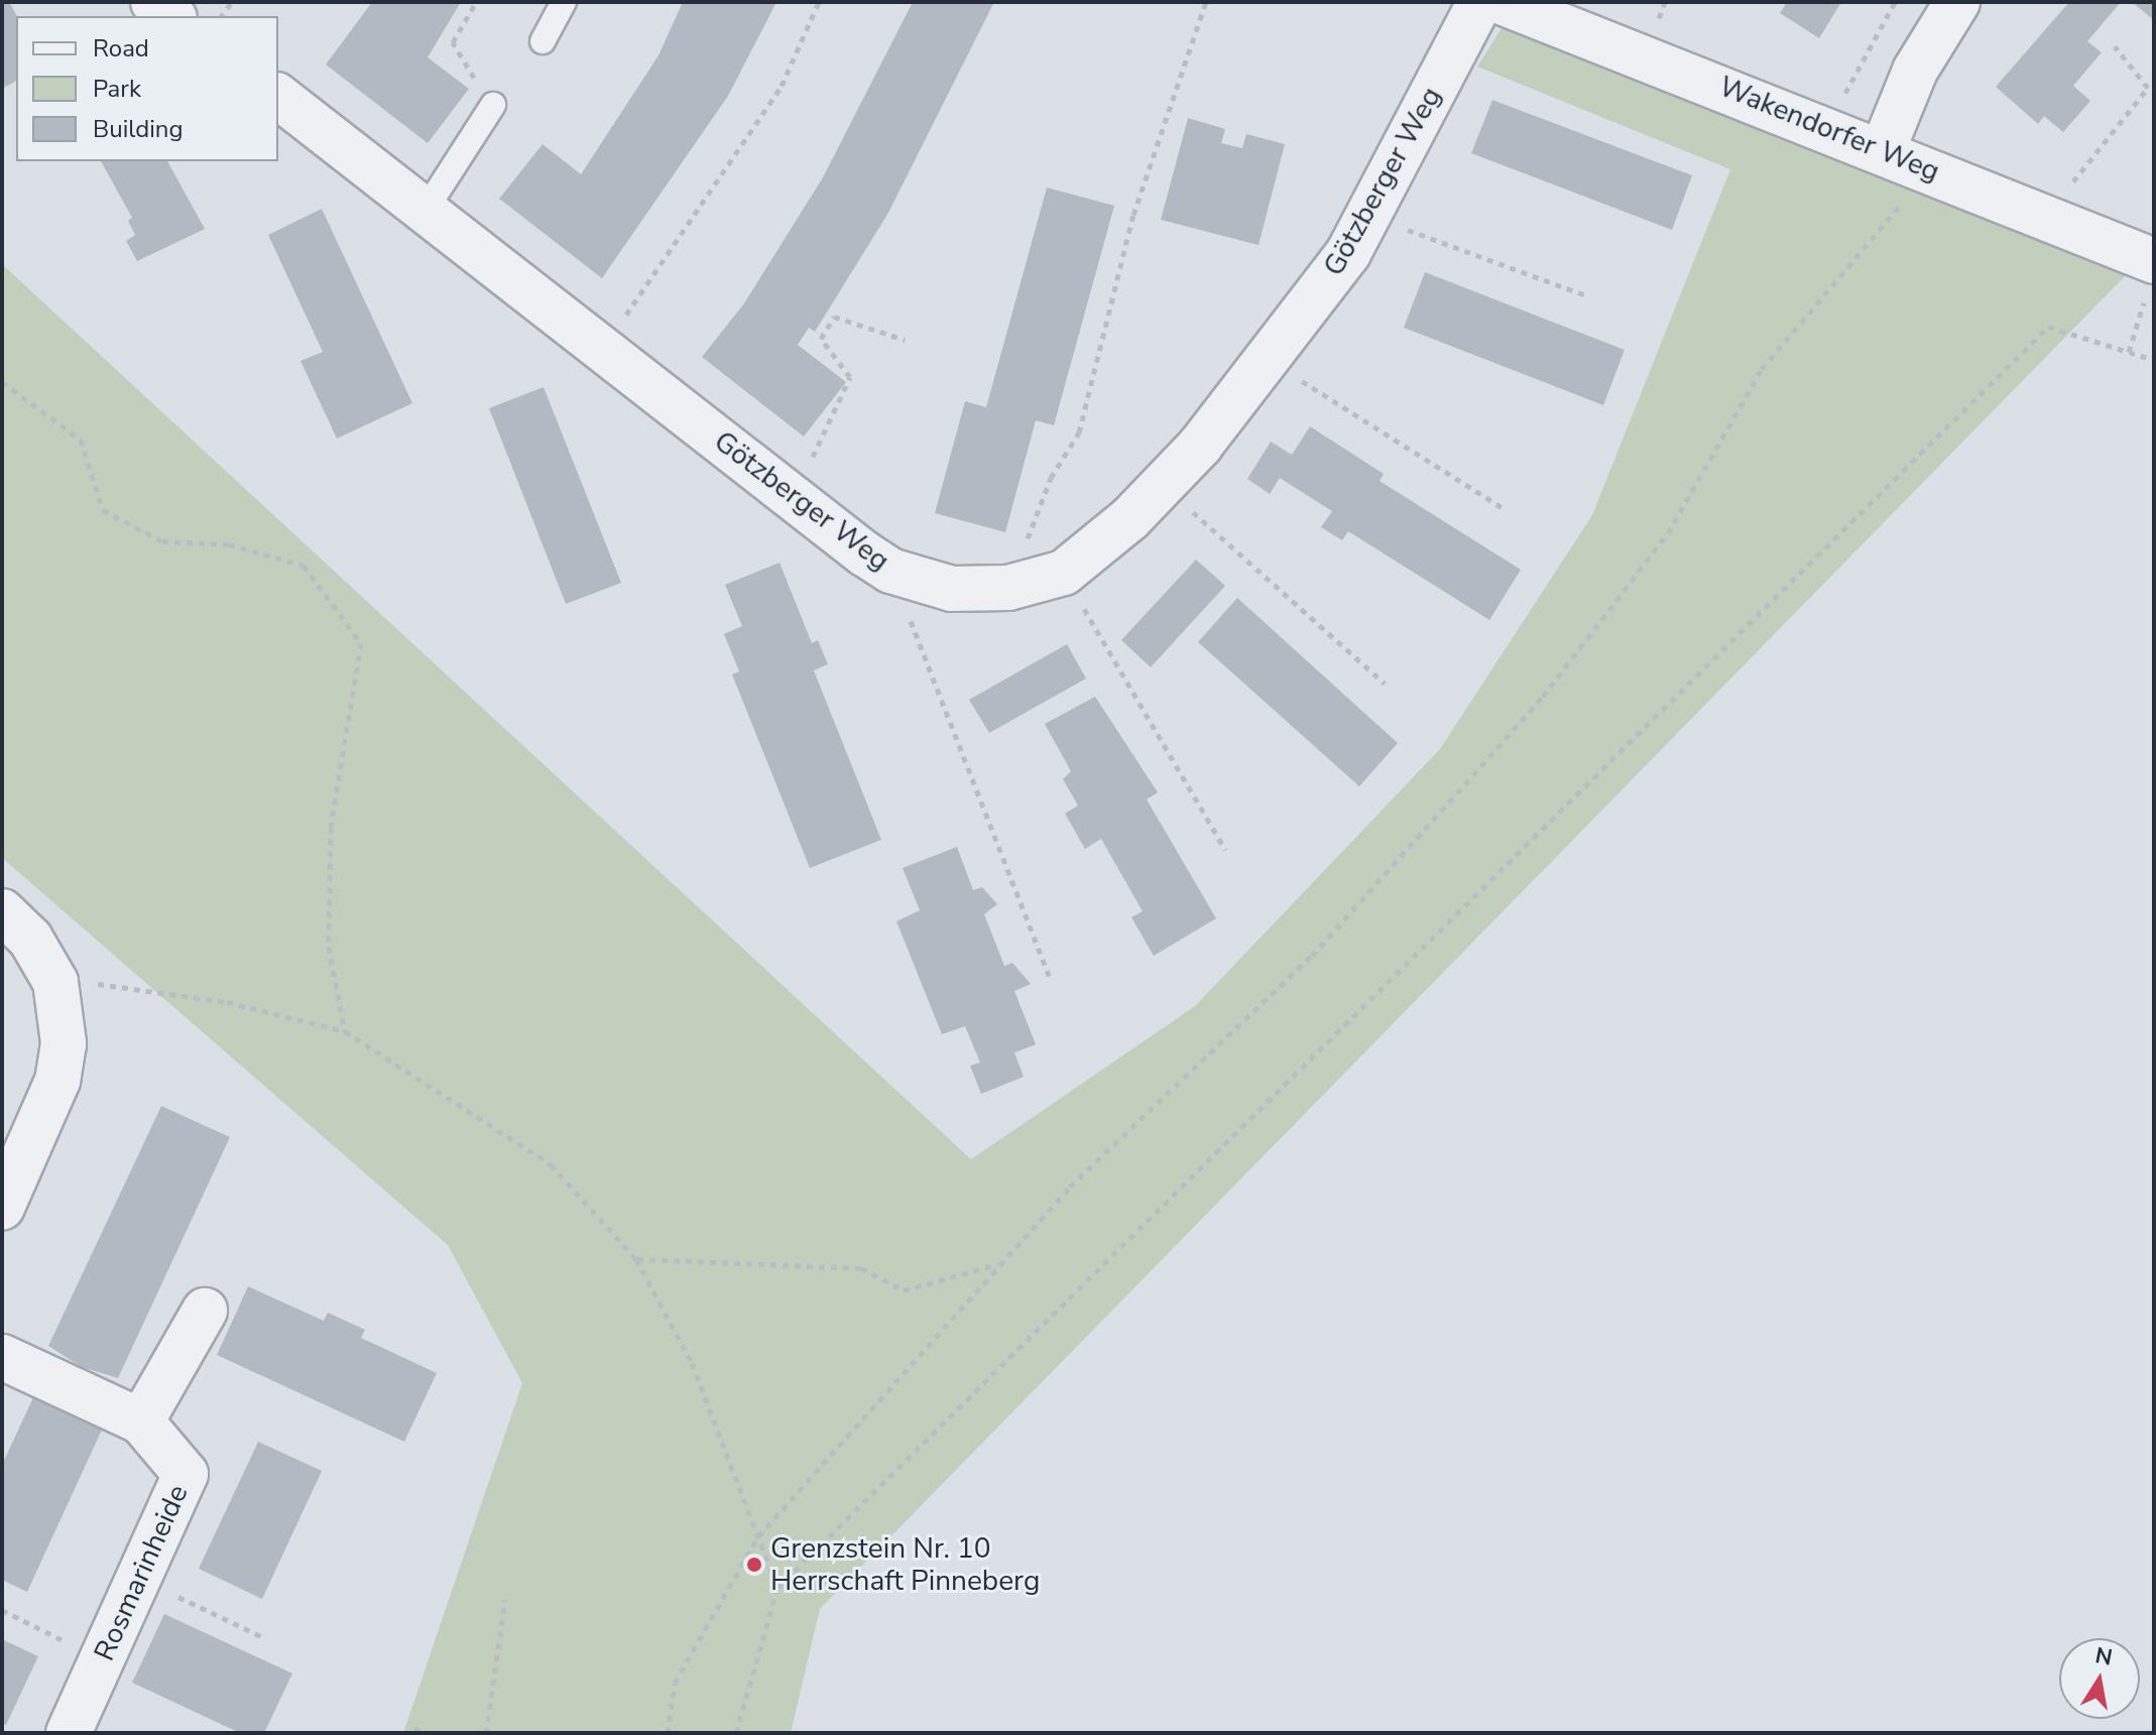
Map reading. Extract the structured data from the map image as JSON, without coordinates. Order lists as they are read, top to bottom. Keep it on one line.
{"streets":{"street":["Wakendorfer Weg","Götzberger Weg","Rosmarinheide"]},"places":["Grenzstein Nr. 10 Herrschaft Pinneberg"],"legend":["Road","Park","Building"],"north":"top"}
